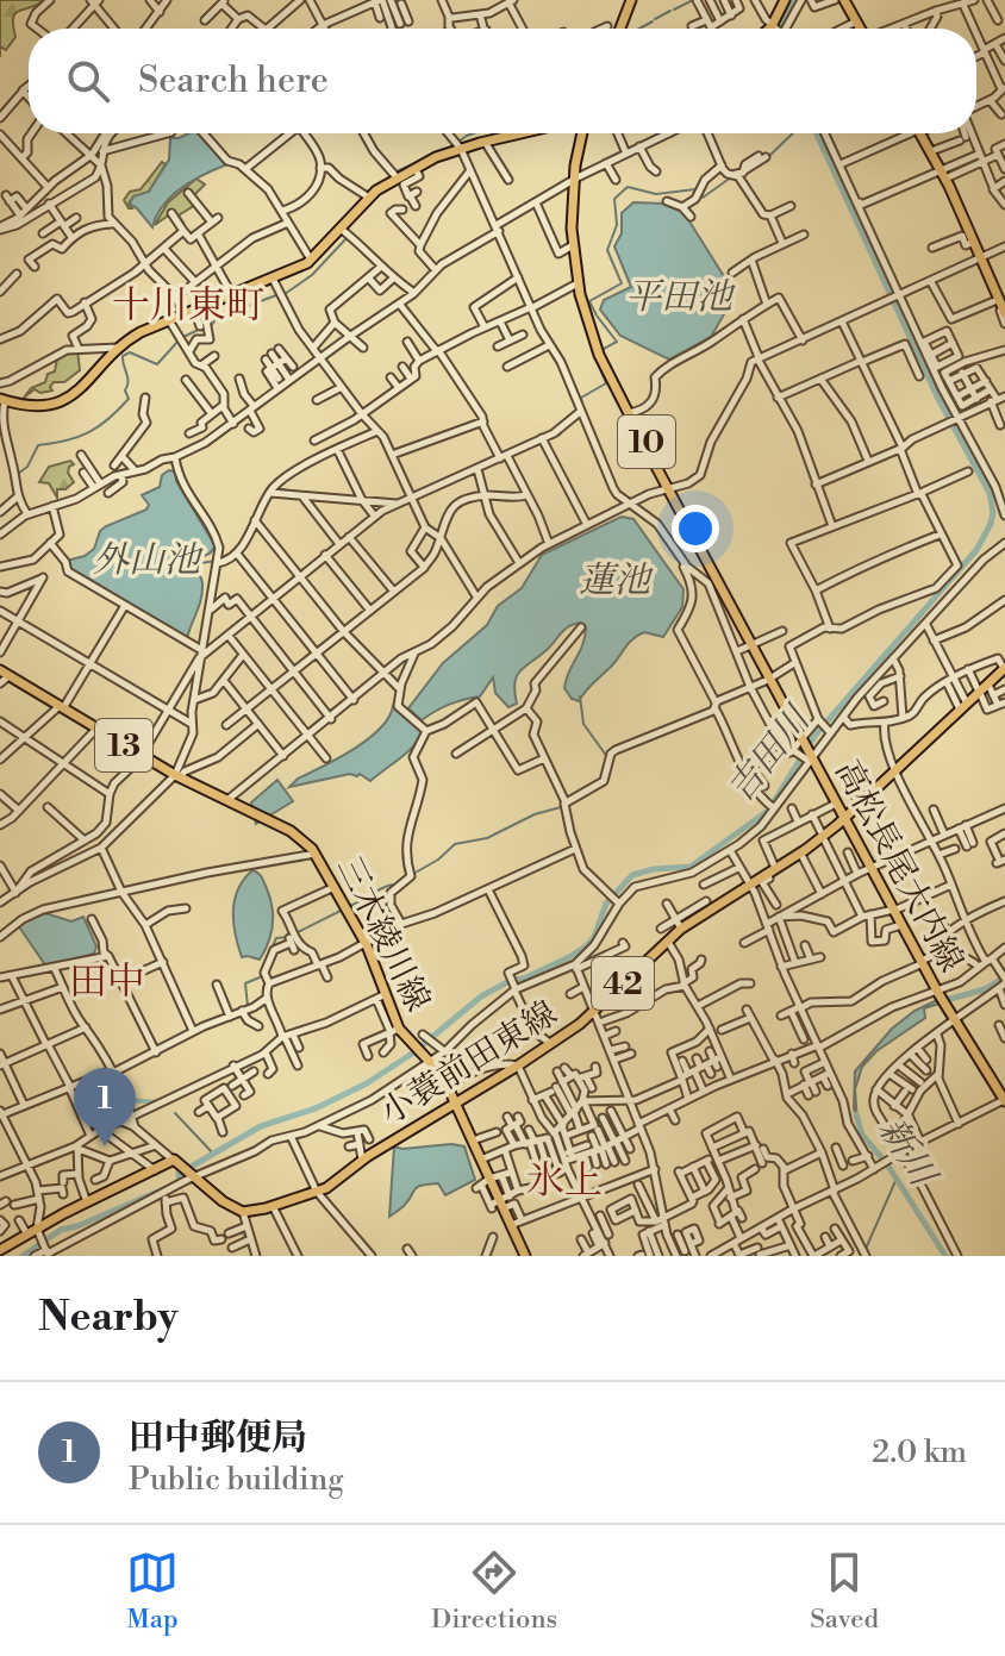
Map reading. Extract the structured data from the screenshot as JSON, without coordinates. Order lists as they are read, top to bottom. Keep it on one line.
{"streets":{"main road":["10","13","高松長尾大内線","三木綾川線","42","小蓑前田東線"]},"crossings":[["高松長尾大内線","小蓑前田東線"],["三木綾川線","小蓑前田東線"]],"districts":["十川東町","田中","氷上"],"water":["平田池","外山池","蓮池","吉田川","新川"],"page":{"search":"Search here","pins":"1","heading":"Nearby","list":[{"mark":"1","name":"田中郵便局","note":"Public building","value":"2.0 km"}],"nav":["Map","Directions","Saved"]}}
